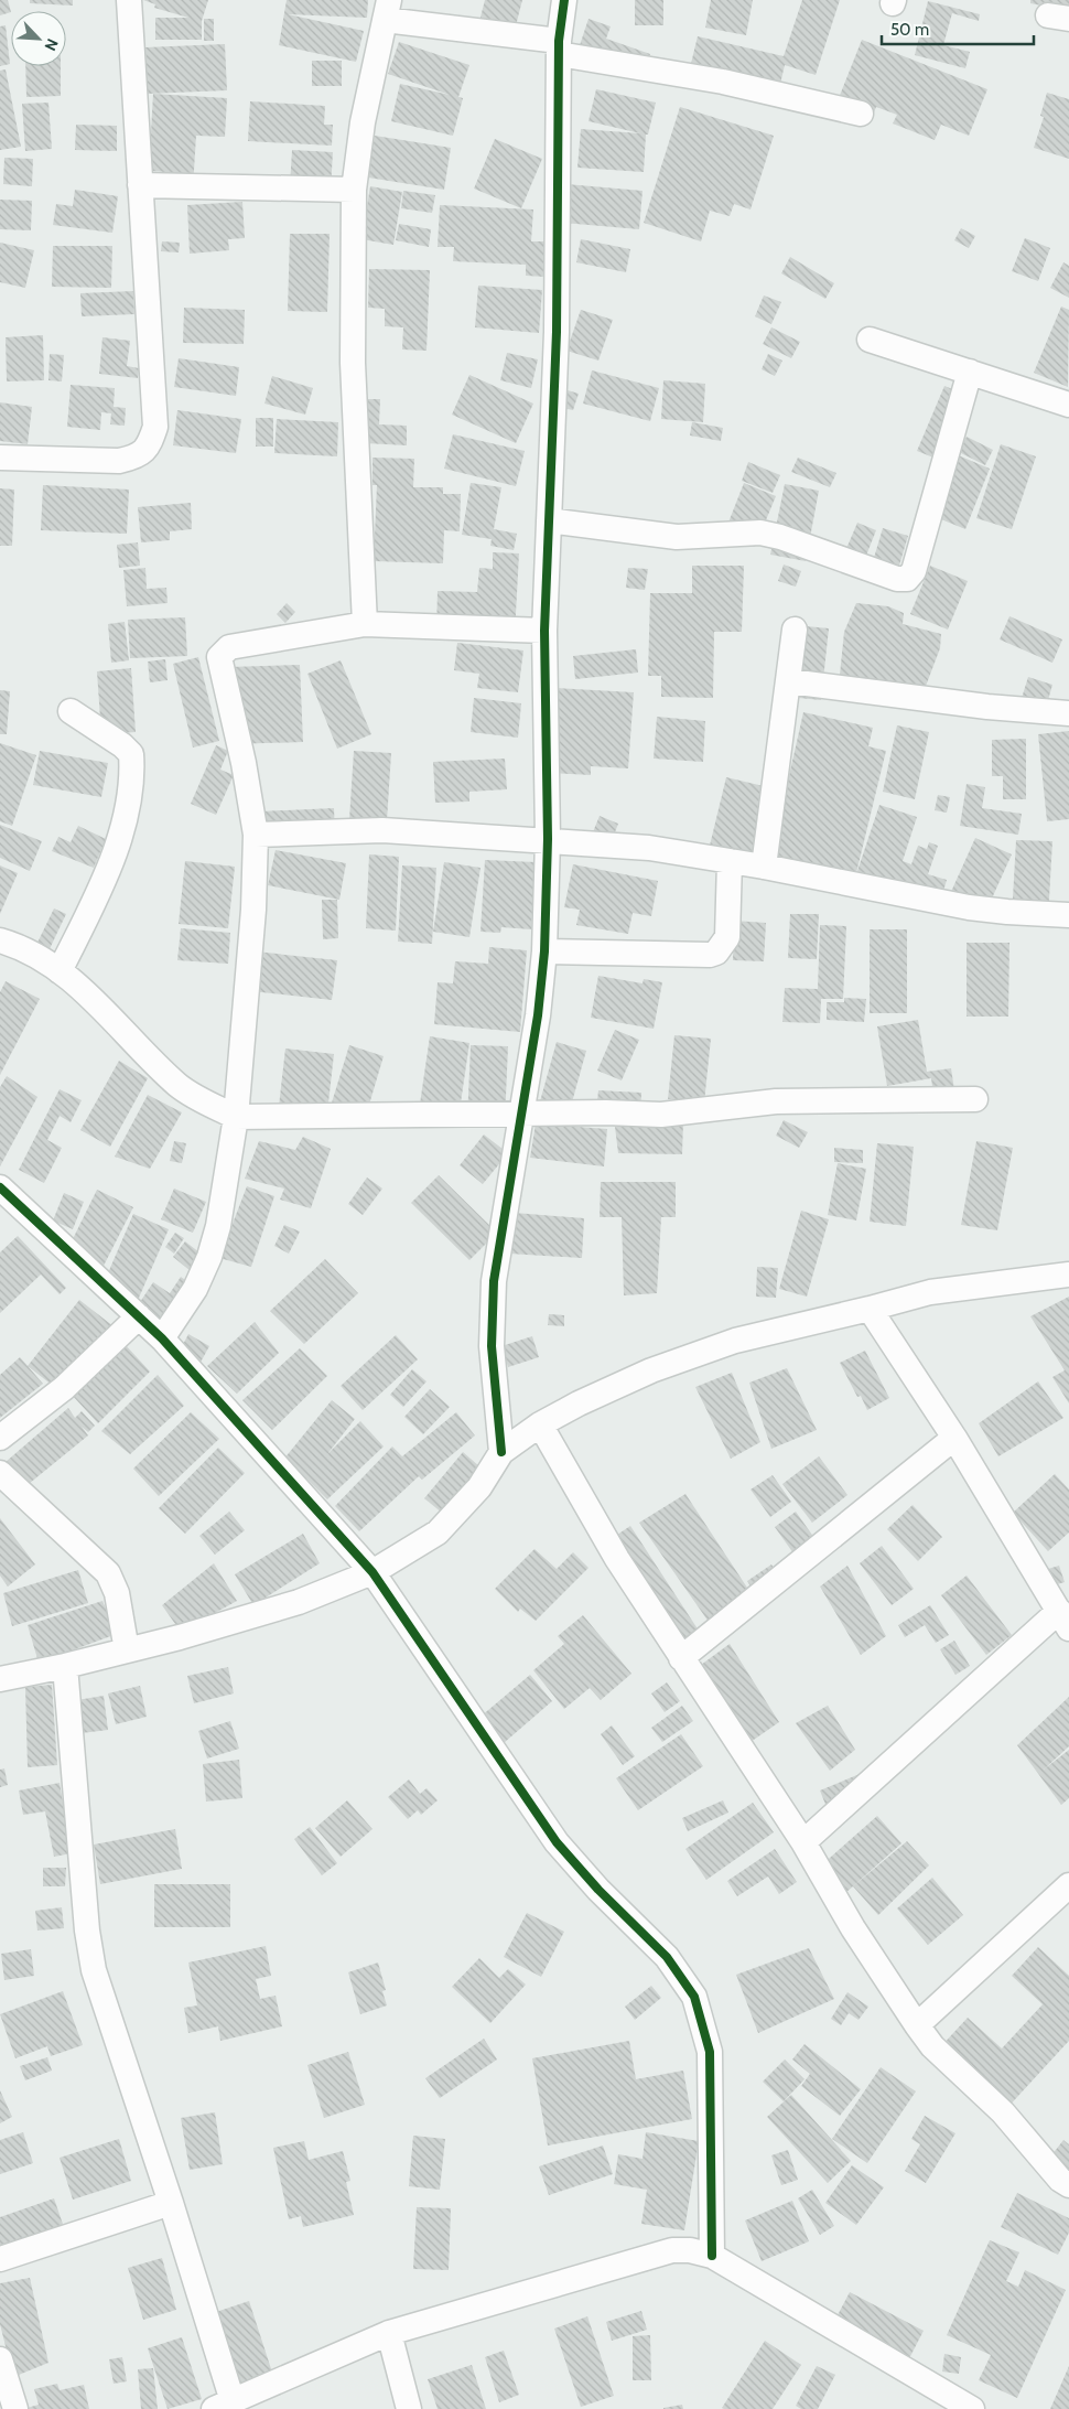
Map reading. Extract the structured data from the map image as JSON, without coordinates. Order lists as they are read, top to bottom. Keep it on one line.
{"scale_bar":"50 m","north":"bottom right"}
